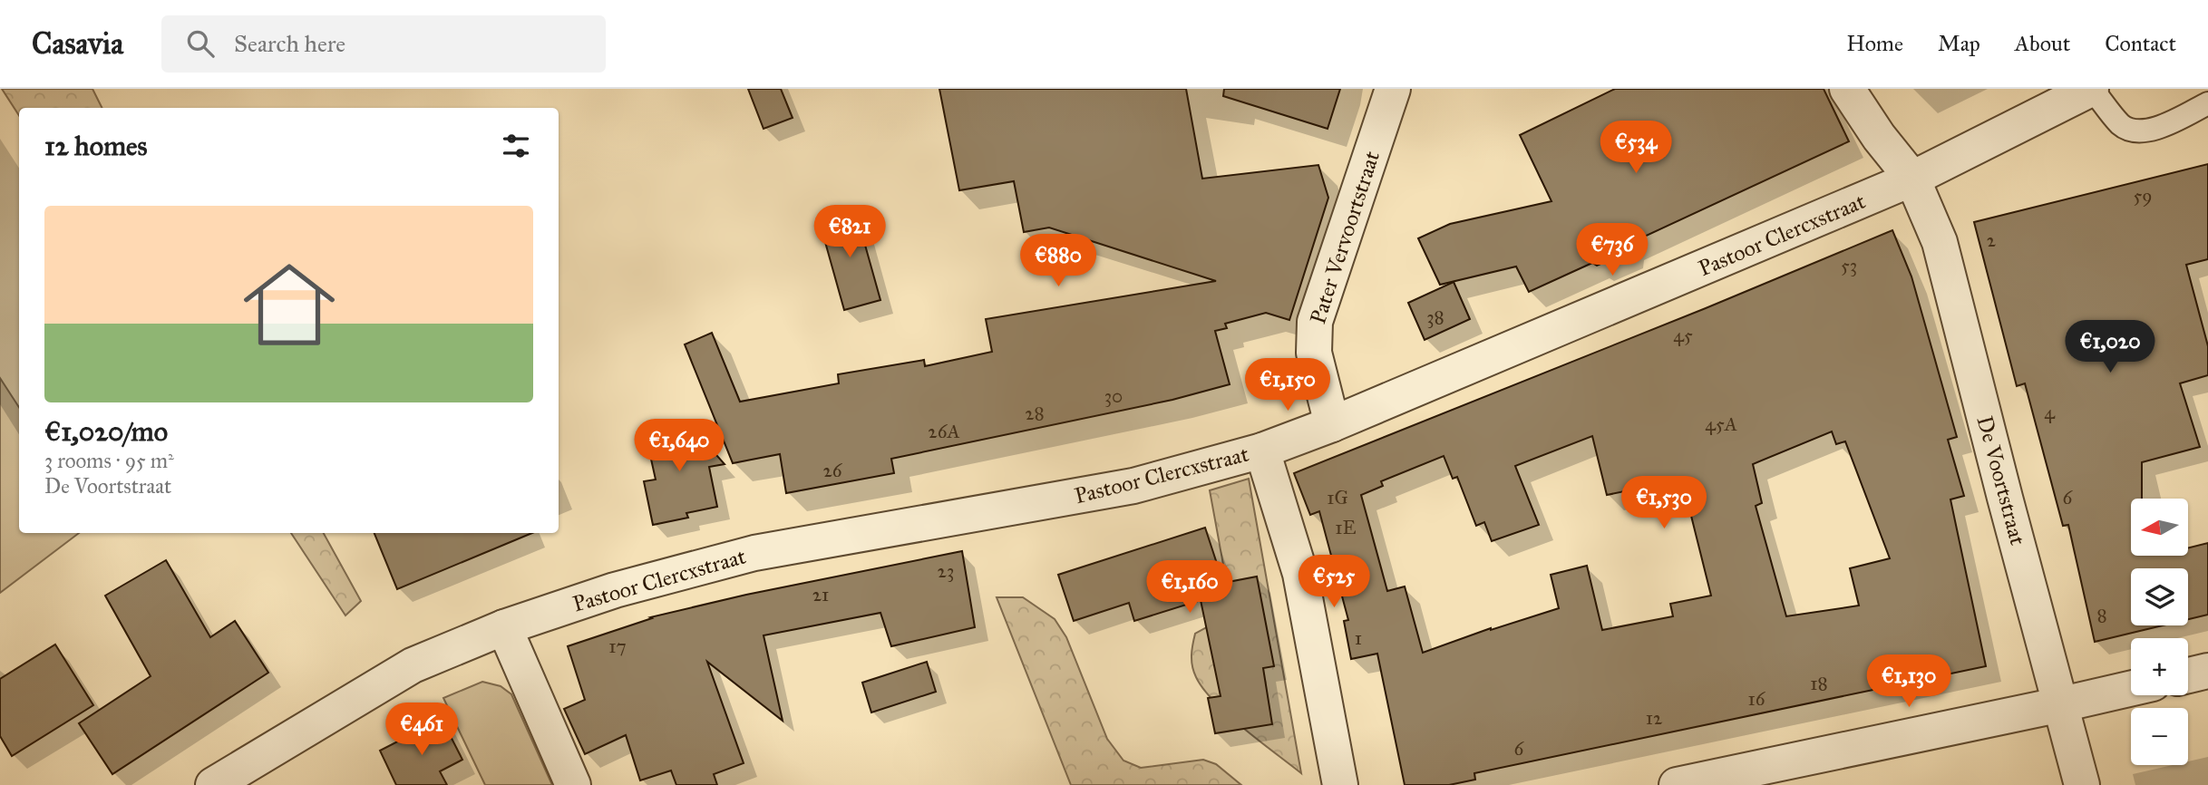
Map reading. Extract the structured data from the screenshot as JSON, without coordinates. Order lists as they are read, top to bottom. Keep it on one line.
{"streets":{"street":["Pastoor Clercxstraat","Pater Vervoortstraat","De Voortstraat"]},"crossings":[["Pastoor Clercxstraat","Pater Vervoortstraat"],["Pastoor Clercxstraat","De Voortstraat"]],"house_numbers":["59","2","53","38","45","30","4","28","45A","26A","26","1G","6","1E","23","21","8","1","17","18","16","12","6"],"north":"left","page":{"header":"Casavia","search":"Search here","nav":["Home","Map","About","Contact"],"heading":"12 homes","price":["€534","€821","€736","€880","€1,020","€1,150","€1,640","€1,530","€525","€1,160","€1,130","€461"],"list":[{"name":"€1,020/mo","note":"3 rooms · 95 m² · De Voortstraat"}],"map_buttons":["+","−"]}}
